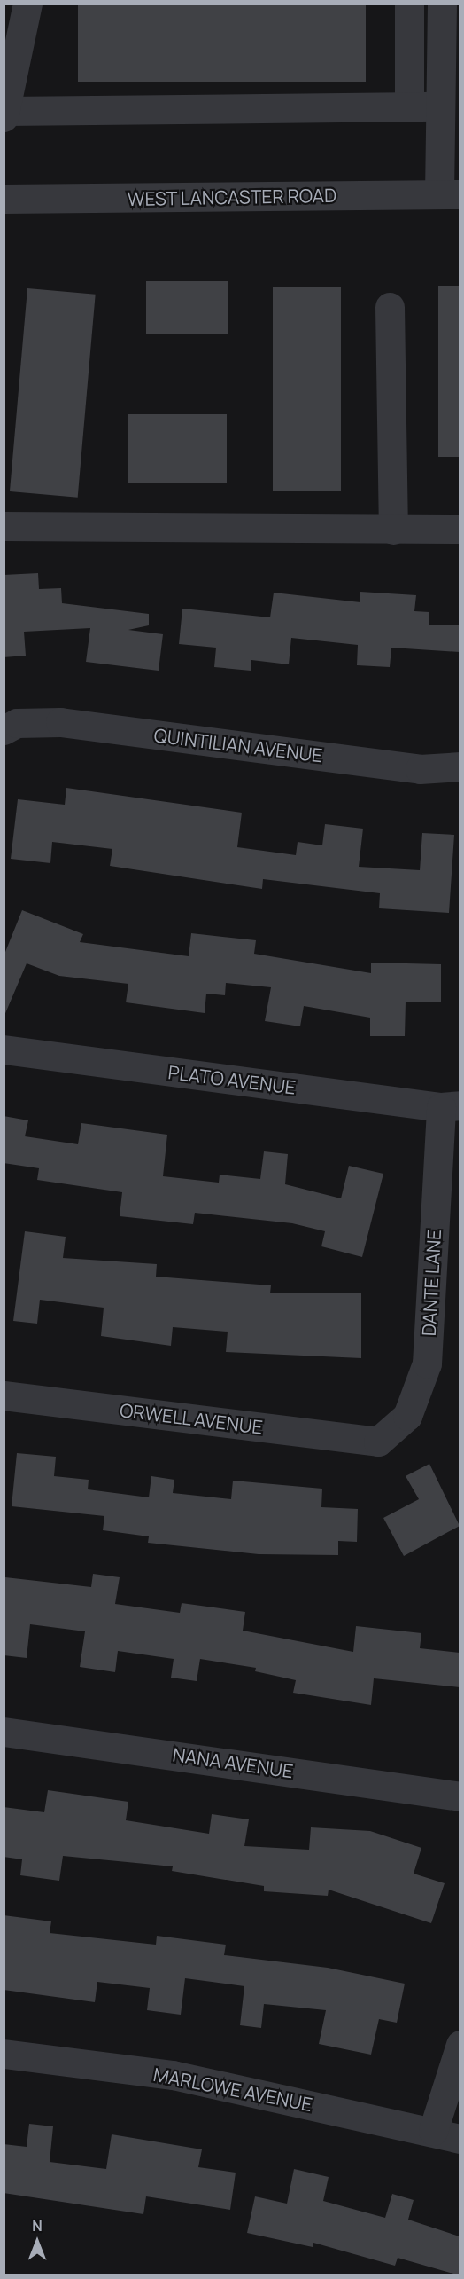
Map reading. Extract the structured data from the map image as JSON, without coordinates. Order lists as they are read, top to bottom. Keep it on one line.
{"streets":{"street":["WEST LANCASTER ROAD","QUINTILIAN AVENUE","PLATO AVENUE","DANTE LANE","ORWELL AVENUE","NANA AVENUE","MARLOWE AVENUE"]},"crossings":[["PLATO AVENUE","DANTE LANE"],["DANTE LANE","ORWELL AVENUE"]],"north":"top"}
